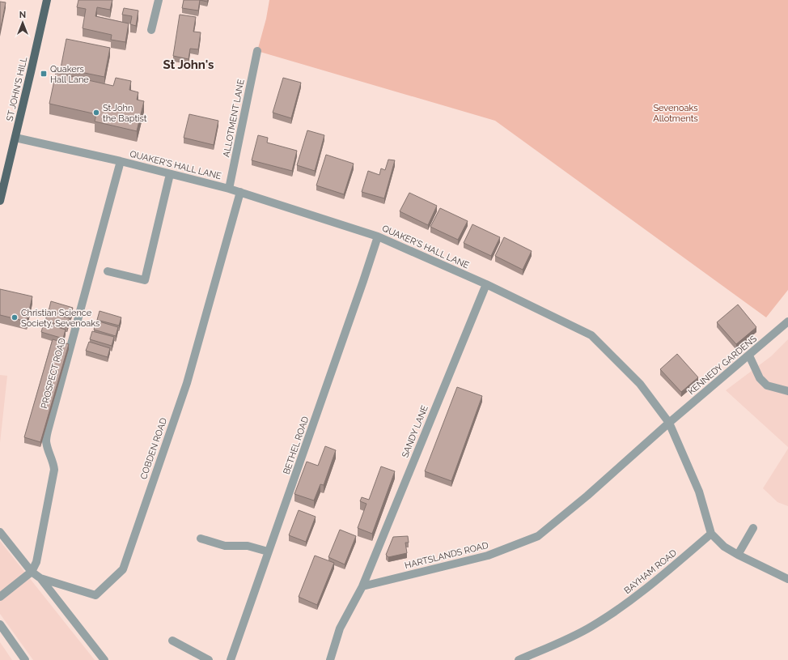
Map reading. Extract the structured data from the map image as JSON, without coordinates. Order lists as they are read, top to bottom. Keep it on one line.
{"streets":{"main road":["ST JOHN'S HILL"],"street":["ALLOTMENT LANE","QUAKER'S HALL LANE","KENNEDY GARDENS","PROSPECT ROAD","SANDY LANE","BETHEL ROAD","COBDEN ROAD","HARTSLANDS ROAD","BAYHAM ROAD"]},"crossings":[["ST JOHN'S HILL","QUAKER'S HALL LANE"],["ALLOTMENT LANE","QUAKER'S HALL LANE"],["QUAKER'S HALL LANE","KENNEDY GARDENS"],["QUAKER'S HALL LANE","PROSPECT ROAD"],["QUAKER'S HALL LANE","SANDY LANE"],["QUAKER'S HALL LANE","BETHEL ROAD"],["QUAKER'S HALL LANE","COBDEN ROAD"],["QUAKER'S HALL LANE","HARTSLANDS ROAD"],["QUAKER'S HALL LANE","BAYHAM ROAD"],["KENNEDY GARDENS","HARTSLANDS ROAD"],["PROSPECT ROAD","COBDEN ROAD"],["SANDY LANE","HARTSLANDS ROAD"]],"districts":["St John's"],"parks":["Sevenoaks Allotments"],"places":{"transit":["Quakers Hall Lane"],"other":["St John the Baptist","Christian Science Society, Sevenoaks"]},"north":"top"}
